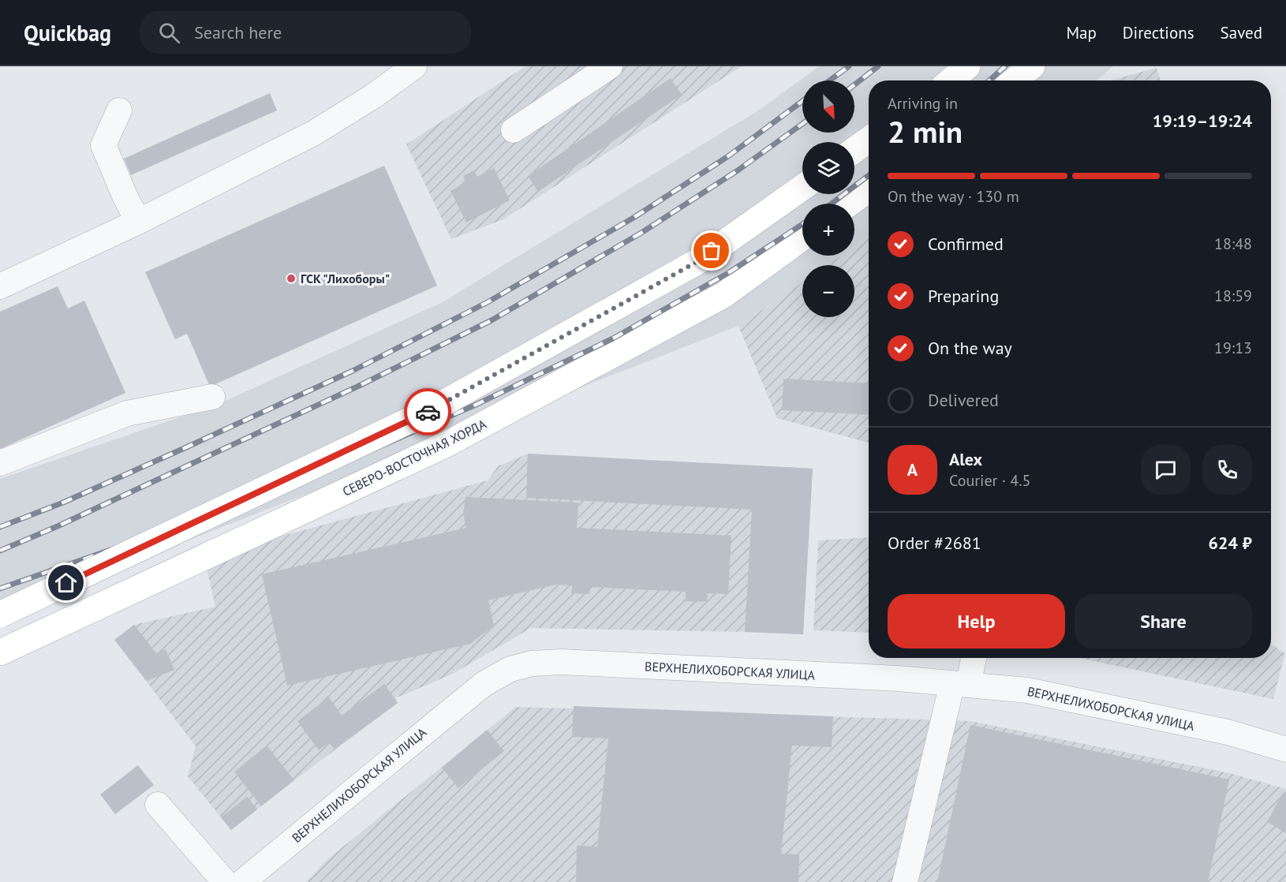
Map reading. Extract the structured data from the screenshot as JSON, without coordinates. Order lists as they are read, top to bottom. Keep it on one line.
{"streets":{"main road":["СЕВЕРО-ВОСТОЧНАЯ ХОРДА"],"street":["ВЕРХНЕЛИХОБОРСКАЯ УЛИЦА"]},"places":["ГСК \"Лихоборы\""],"north":"bottom right","page":{"header":"Quickbag","search":"Search here","nav":["Map","Directions","Saved"],"map_buttons":["+","−"],"heading":["2 min","Arriving in","19:19–19:24"],"panel":["Alex","Courier · 4.5","Order #2681","624 ₽"],"bar":"On the way · 130 m","list":[["Confirmed","18:48"],["Preparing","18:59"],["On the way","19:13"],"Delivered"],"round":"A","buttons":["Help","Share"]}}
